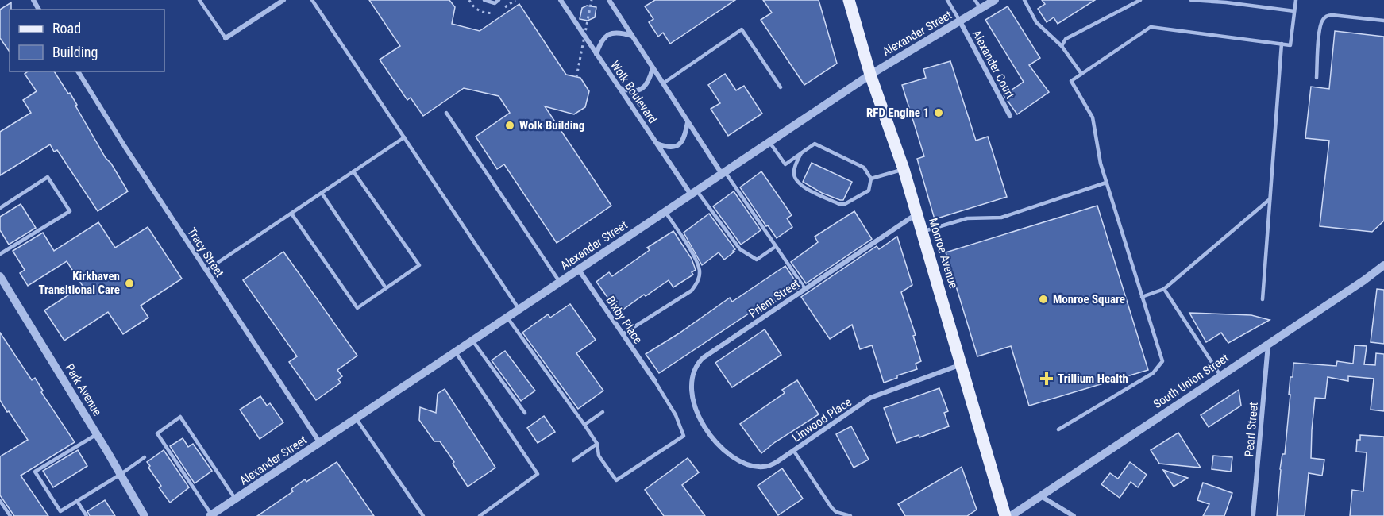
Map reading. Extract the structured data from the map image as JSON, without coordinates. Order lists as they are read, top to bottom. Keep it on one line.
{"streets":{"main road":["Monroe Avenue"],"street":["Alexander Street","Alexander Court","Wolk Boulevard","Tracy Street","Priem Street","Bixby Place","South Union Street","Park Avenue","Linwood Place","Pearl Street"]},"crossings":[["Alexander Street","Alexander Court"],["Alexander Street","Wolk Boulevard"],["Alexander Street","Tracy Street"],["Alexander Street","Monroe Avenue"],["Alexander Street","Bixby Place"],["Monroe Avenue","Priem Street"],["Monroe Avenue","Linwood Place"],["Priem Street","Linwood Place"],["South Union Street","Pearl Street"]],"places":{"other":["RFD Engine 1","Wolk Building","Kirkhaven Transitional Care","Monroe Square"],"health":["Trillium Health"]},"legend":["Road","Building"]}
